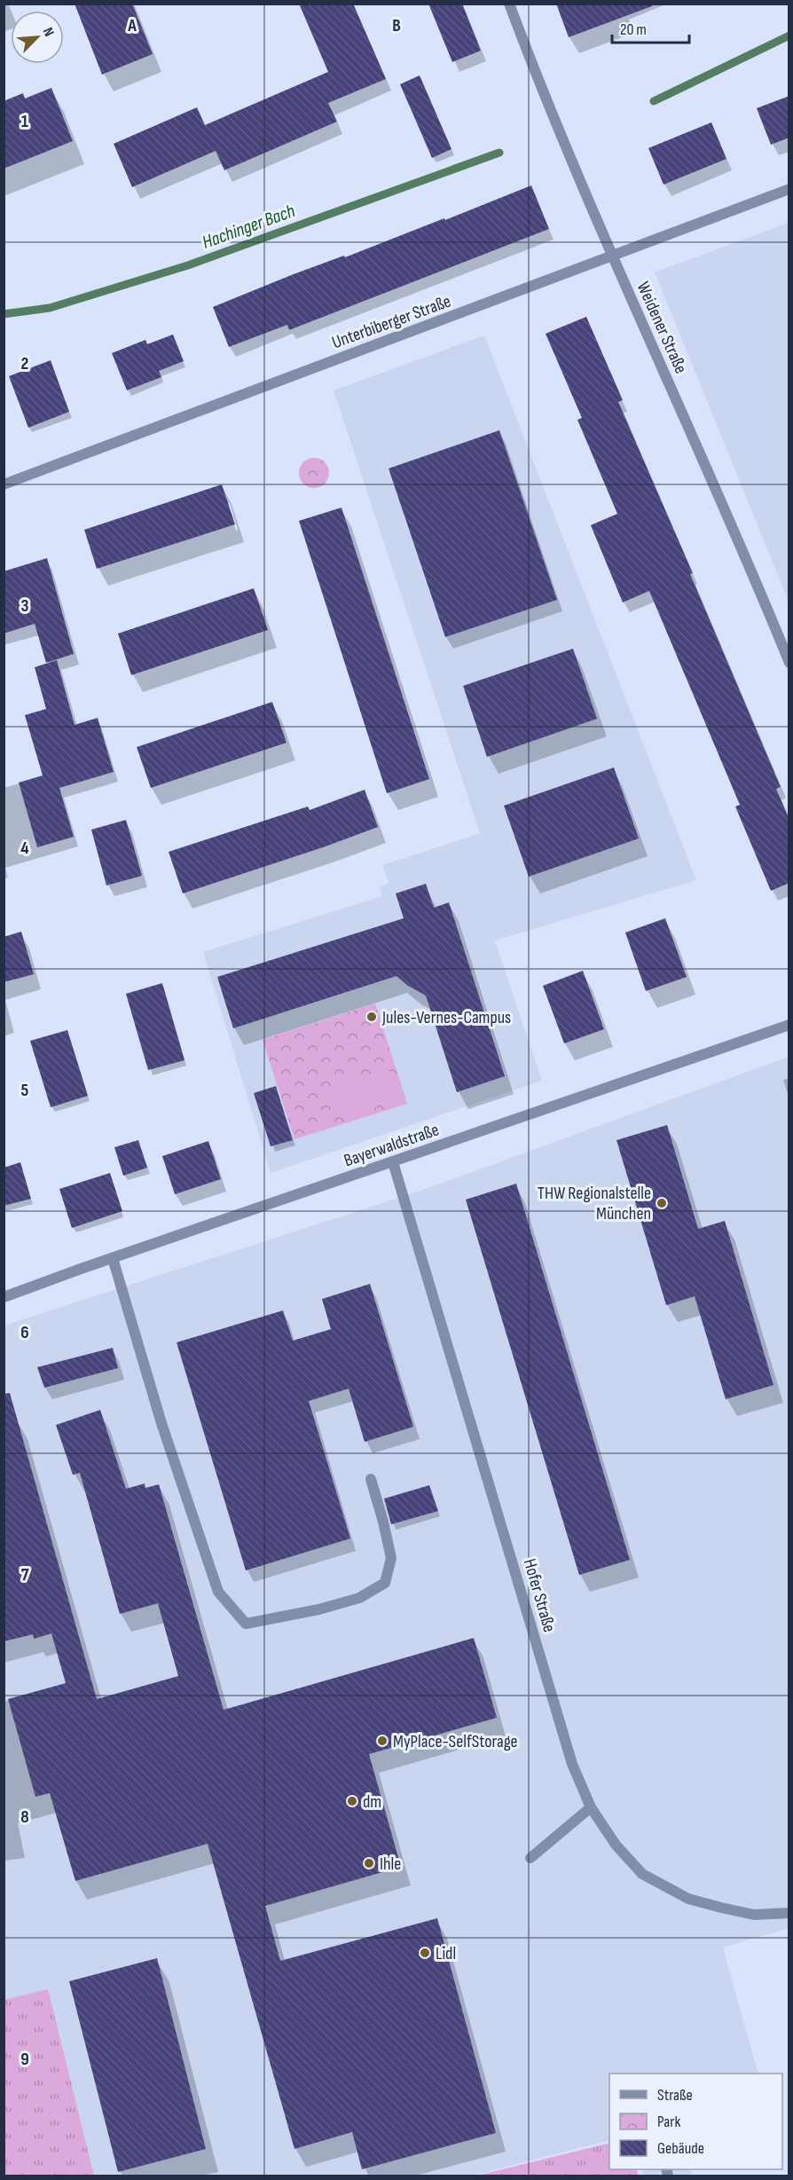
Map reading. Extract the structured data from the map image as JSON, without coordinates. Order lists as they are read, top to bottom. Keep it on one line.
{"streets":{"street":["Unterbiberger Straße","Weidener Straße","Bayerwaldstraße","Hofer Straße"]},"crossings":[["Unterbiberger Straße","Weidener Straße"],["Bayerwaldstraße","Hofer Straße"]],"water":["Hachinger Bach"],"places":["Jules-Vernes-Campus","THW Regionalstelle München","MyPlace-SelfStorage","dm","Ihle","Lidl"],"legend":["Straße","Park","Gebäude"],"scale_bar":"20 m","north":"top right","grid":{"columns":["A","B"],"rows":["1","2","3","4","5","6","7","8","9"]}}
